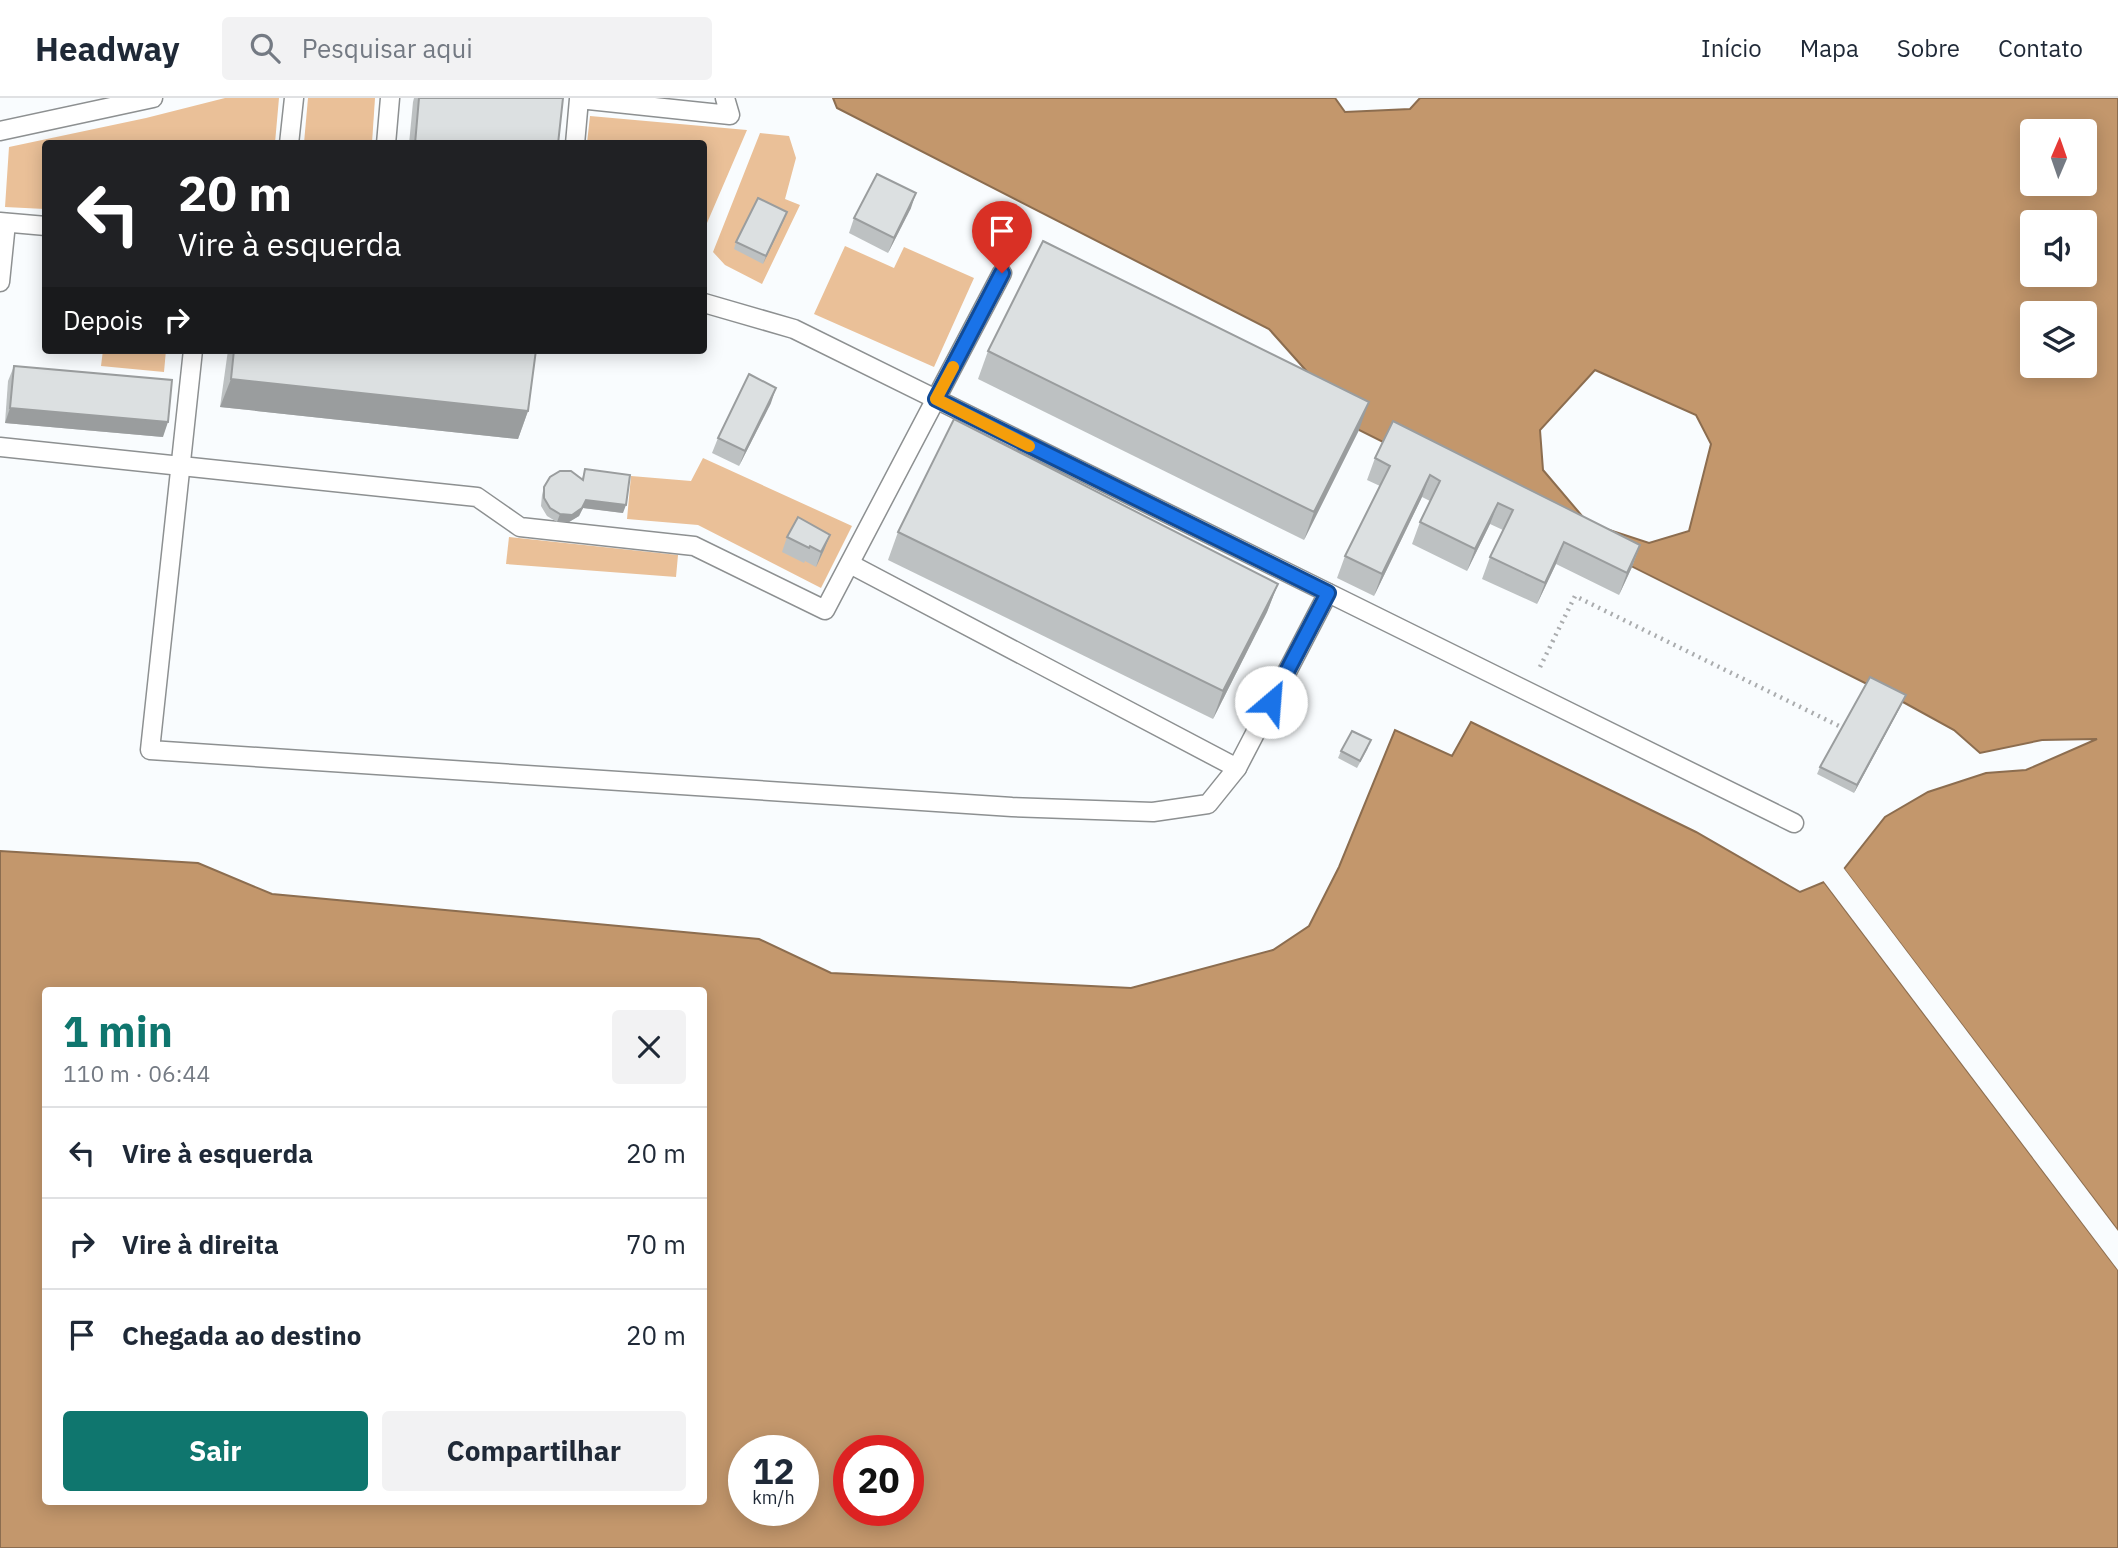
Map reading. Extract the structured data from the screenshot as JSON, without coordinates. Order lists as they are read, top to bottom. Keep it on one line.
{"north":"top","page":{"header":"Headway","search":"Pesquisar aqui","nav":["Início","Mapa","Sobre","Contato"],"turn":["20 m","Vire à esquerda"],"then":"Depois","heading":["1 min","110 m · 06:44"],"list":[{"name":"Vire à esquerda","value":"20 m"},{"name":"Vire à direita","value":"70 m"},{"name":"Chegada ao destino","value":"20 m"}],"buttons":["Sair","Compartilhar"],"speed":"12 km/h","limit":"20"}}
